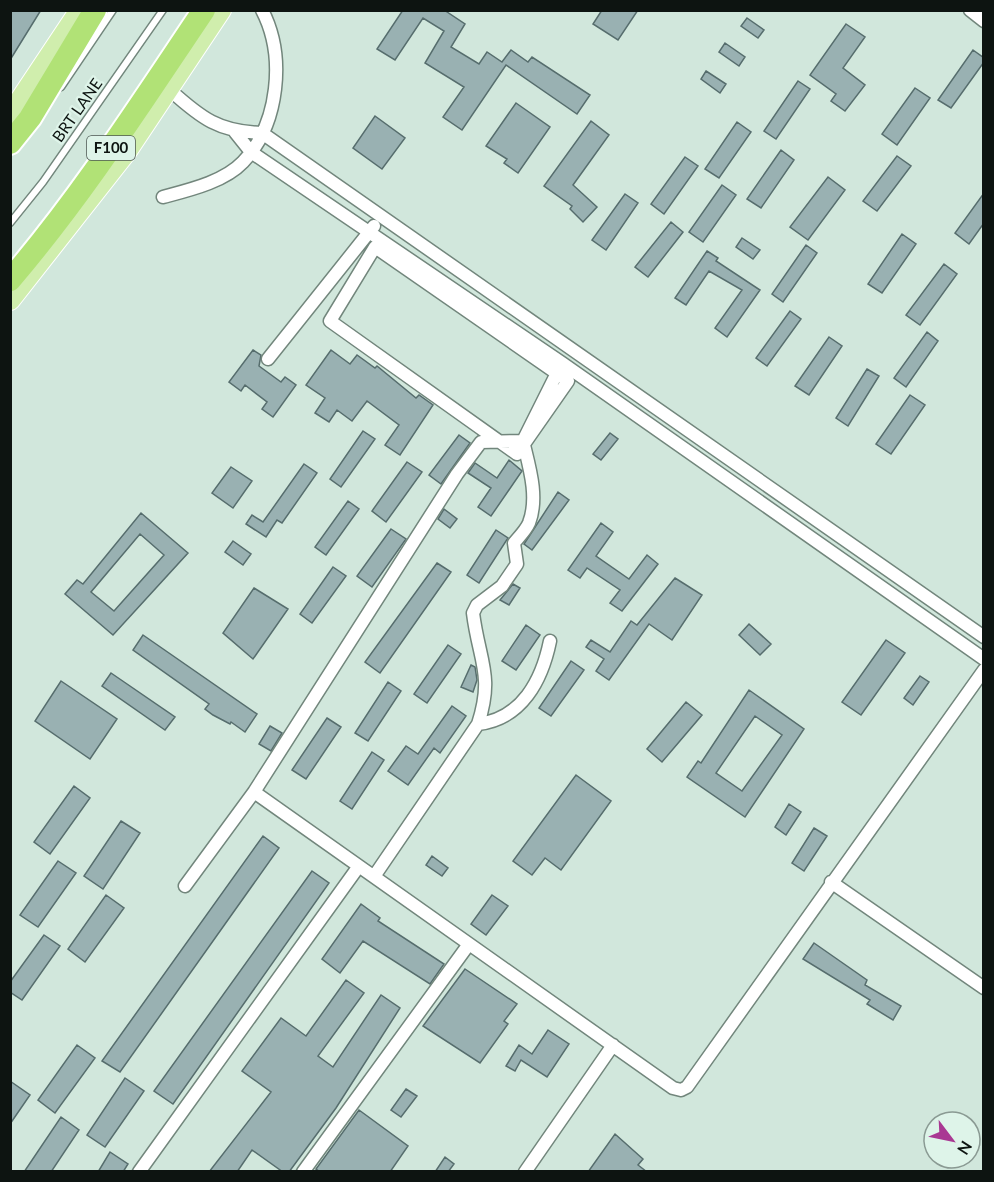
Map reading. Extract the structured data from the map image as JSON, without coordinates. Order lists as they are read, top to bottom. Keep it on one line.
{"streets":{"highway":["F100"],"lane":["BRT LANE"]},"north":"bottom right"}
